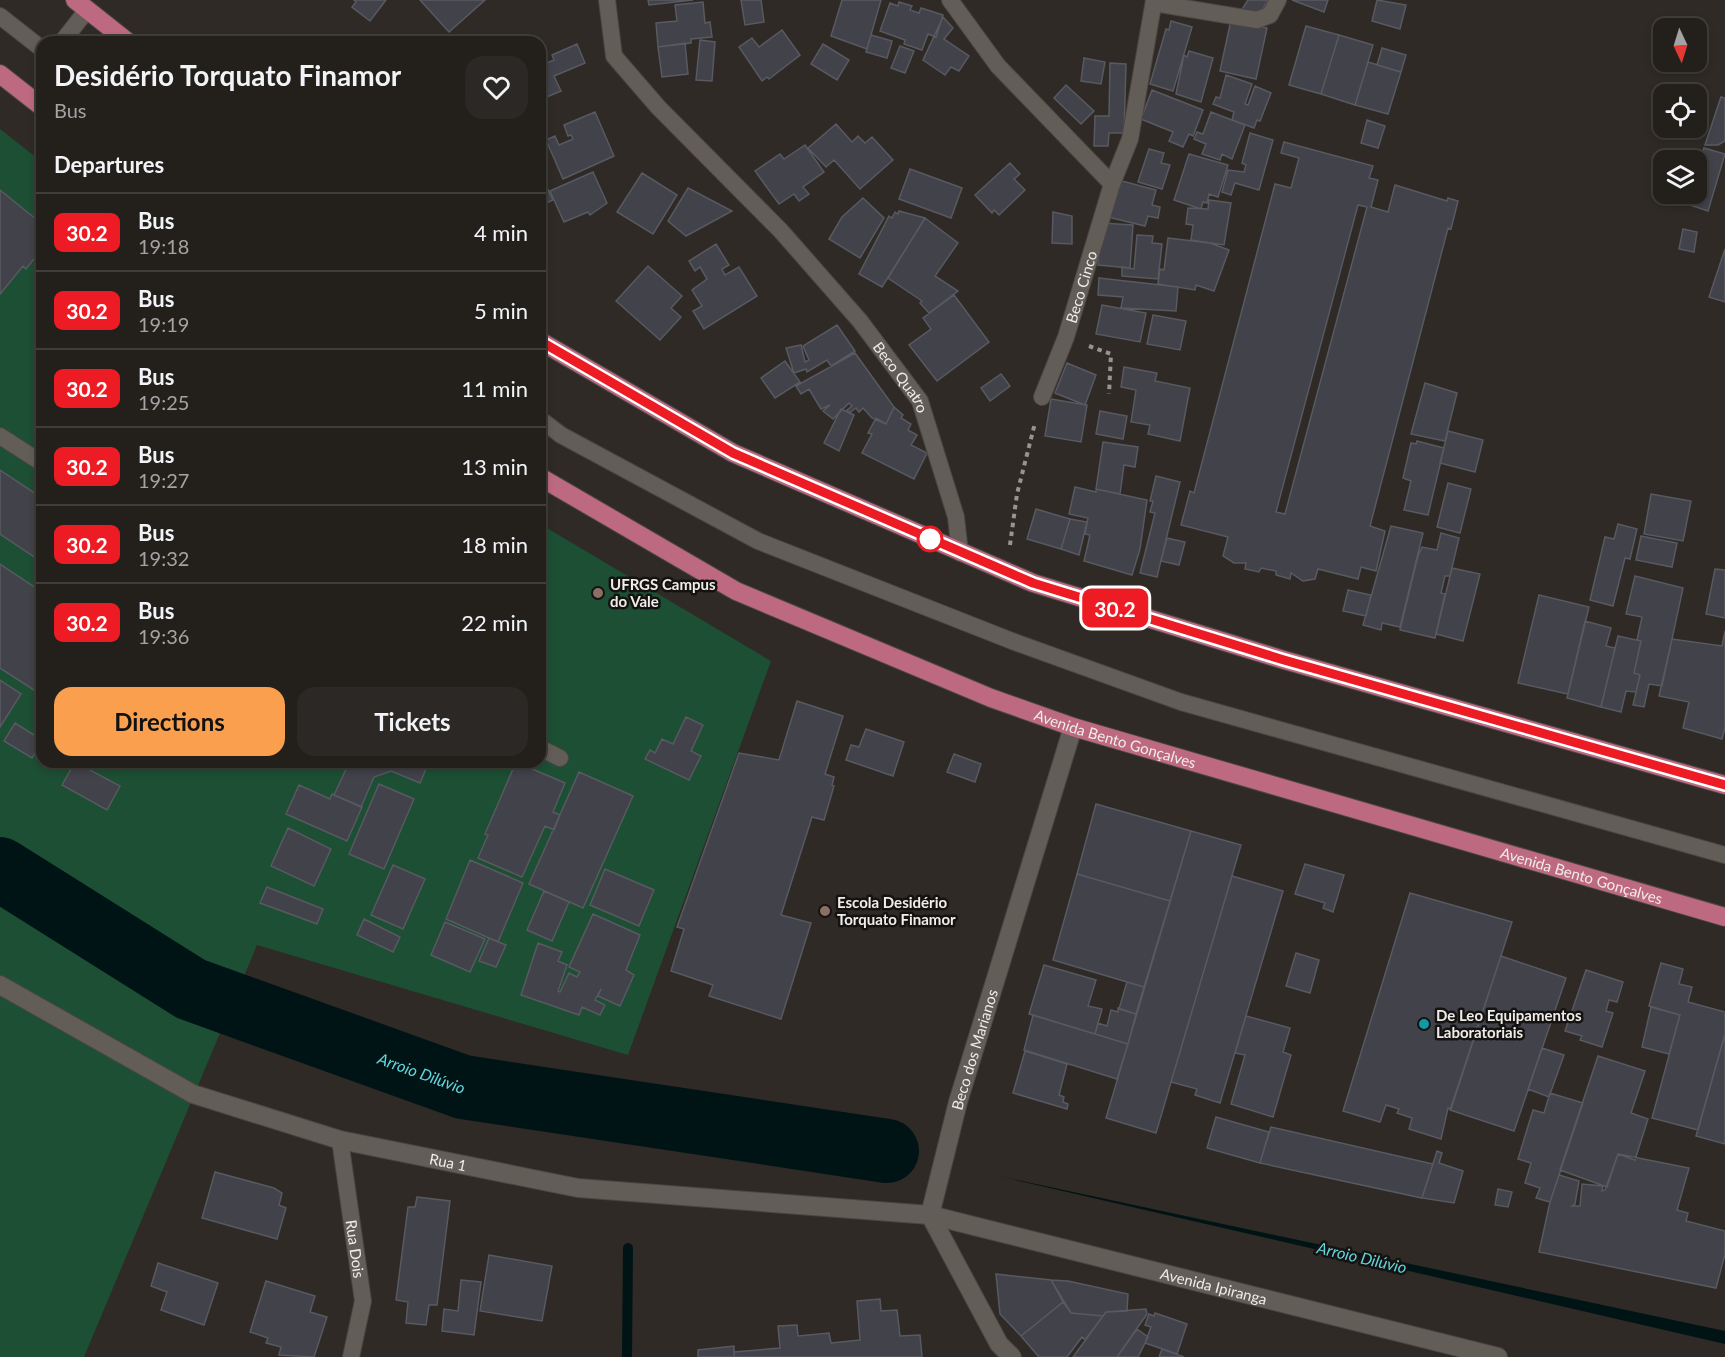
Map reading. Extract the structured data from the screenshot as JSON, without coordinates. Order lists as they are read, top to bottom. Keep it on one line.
{"streets":{"main road":["Avenida Bento Gonçalves"],"street":["Beco dos Marianos","Rua 1","Avenida Ipiranga"],"lane":["Beco Cinco","Beco Quatro","Rua Dois"]},"crossings":[["Avenida Bento Gonçalves","Beco dos Marianos"],["Beco dos Marianos","Rua 1"],["Beco dos Marianos","Avenida Ipiranga"],["Rua 1","Rua Dois"],["Rua 1","Avenida Ipiranga"]],"water":["Arroio Dilúvio"],"places":["UFRGS Campus do Vale","Escola Desidério Torquato Finamor","De Leo Equipamentos Laboratoriais"],"lines":["bus line 30.2"],"north":"bottom","page":{"on_map":"30.2","heading":[["Desidério Torquato Finamor","Bus"],"Departures"],"list":[{"mark":"30.2","name":"Bus","note":"19:18","value":"4 min"},{"mark":"30.2","name":"Bus","note":"19:19","value":"5 min"},{"mark":"30.2","name":"Bus","note":"19:25","value":"11 min"},{"mark":"30.2","name":"Bus","note":"19:27","value":"13 min"},{"mark":"30.2","name":"Bus","note":"19:32","value":"18 min"},{"mark":"30.2","name":"Bus","note":"19:36","value":"22 min"}],"buttons":["Directions","Tickets"]}}
